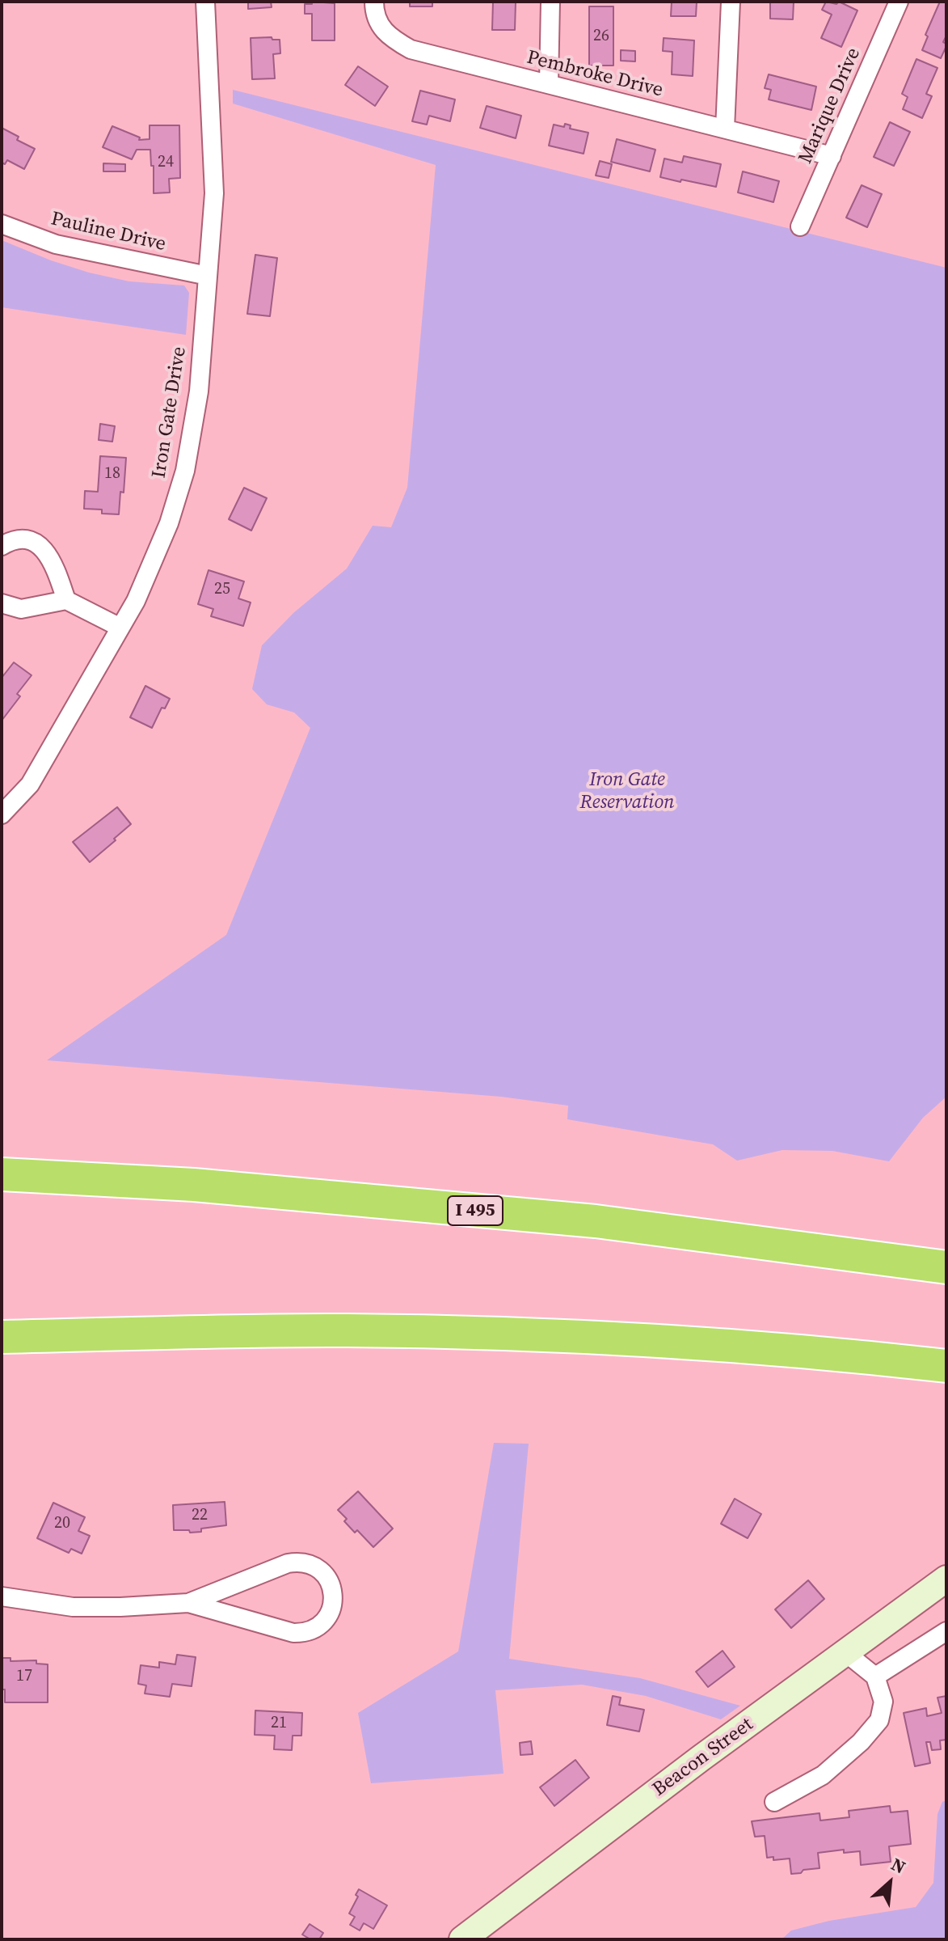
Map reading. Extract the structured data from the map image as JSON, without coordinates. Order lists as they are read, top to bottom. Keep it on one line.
{"streets":{"highway":["I 495"],"main road":["Beacon Street"],"street":["Pembroke Drive","Marique Drive","Pauline Drive","Iron Gate Drive"]},"crossings":[["Pembroke Drive","Marique Drive"],["Pauline Drive","Iron Gate Drive"]],"parks":["Iron Gate Reservation"],"house_numbers":["26","24","18","25","22","20","17","21"],"north":"top right"}
